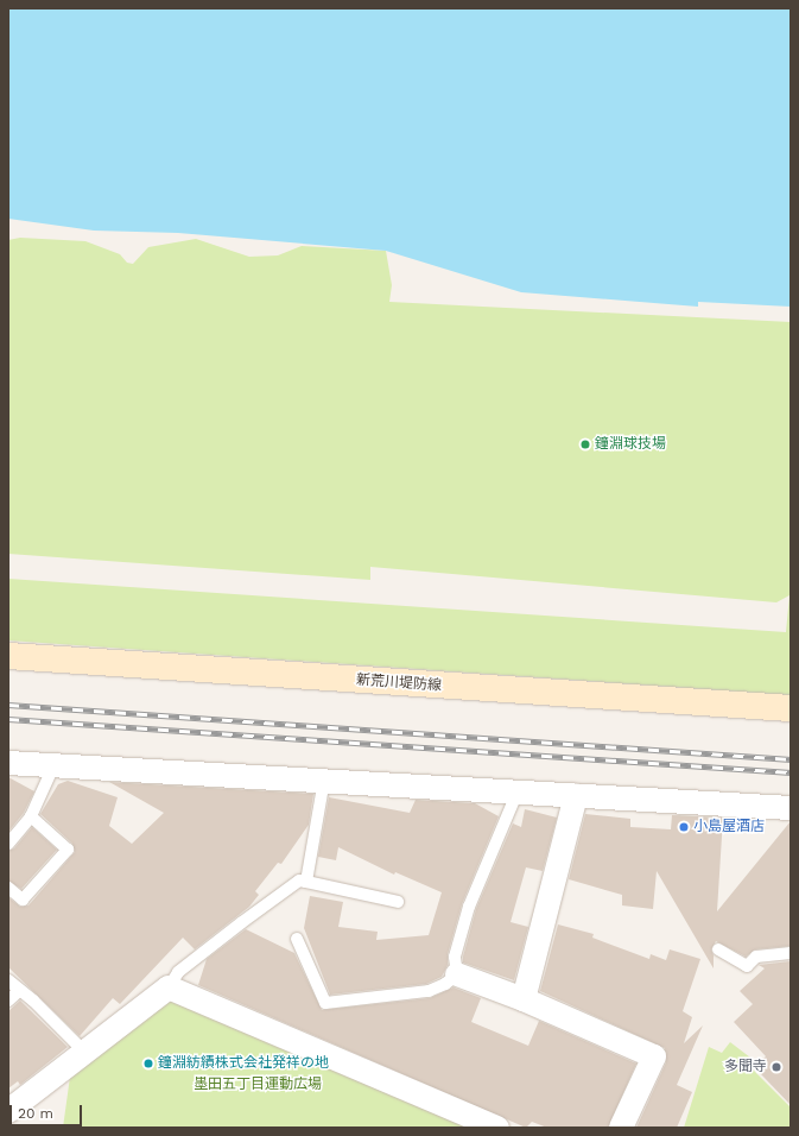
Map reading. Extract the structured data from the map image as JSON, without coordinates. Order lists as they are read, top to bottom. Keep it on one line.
{"streets":{"main road":["新荒川堤防線"]},"parks":["墨田五丁目運動広場"],"places":["鐘淵球技場","小島屋酒店","鐘淵紡績株式会社発祥の地","多聞寺"],"scale_bar":"20 m"}
